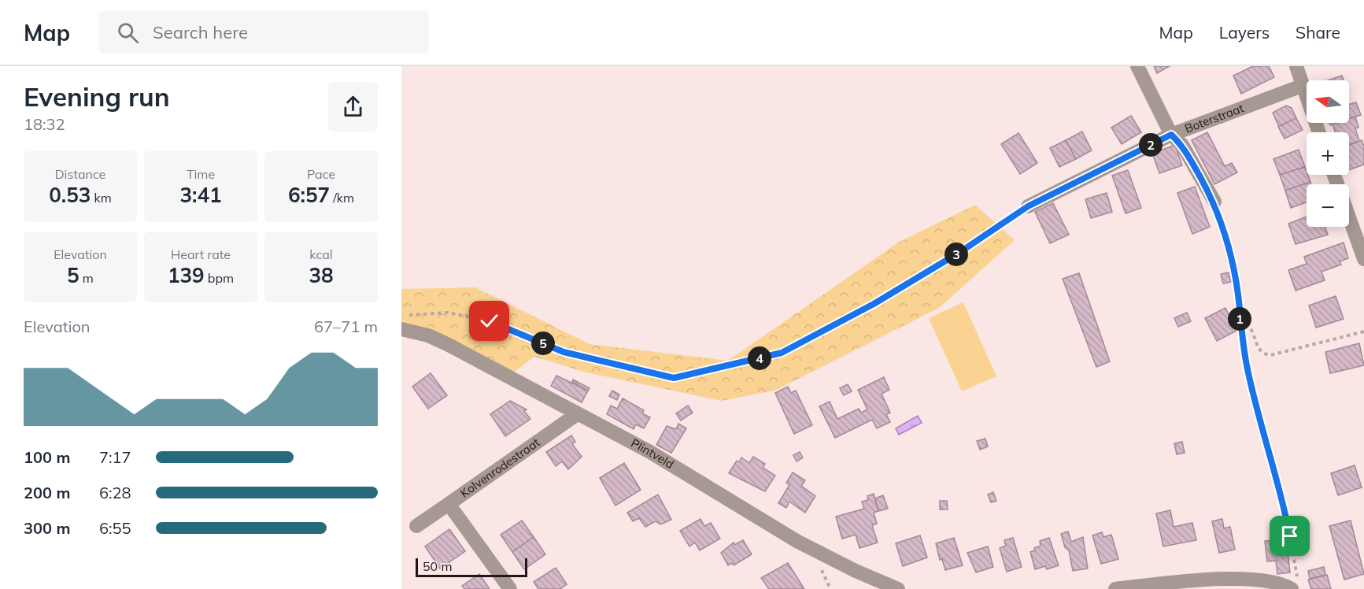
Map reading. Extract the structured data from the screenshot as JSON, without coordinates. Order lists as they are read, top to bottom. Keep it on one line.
{"streets":{"street":["Boterstraat","Plintveld","Kolvenrodestraat"]},"crossings":[["Plintveld","Kolvenrodestraat"]],"scale_bar":"50 m","north":"left","page":{"header":"Map","search":"Search here","nav":["Map","Layers","Share"],"heading":["Evening run","18:32"],"map_buttons":["+","−"],"pins":["2","3","1","5","4"],"stats":[["Distance","0.53 km"],["Time","3:41"],["Pace","6:57 /km"],["Elevation","5 m"],["Heart rate","139 bpm"],["kcal","38"]],"chart":["Elevation","67–71 m"],"list":[{"name":"100 m","note":"7:17"},{"name":"200 m","note":"6:28"},{"name":"300 m","note":"6:55"}],"scale":"50 m"}}
